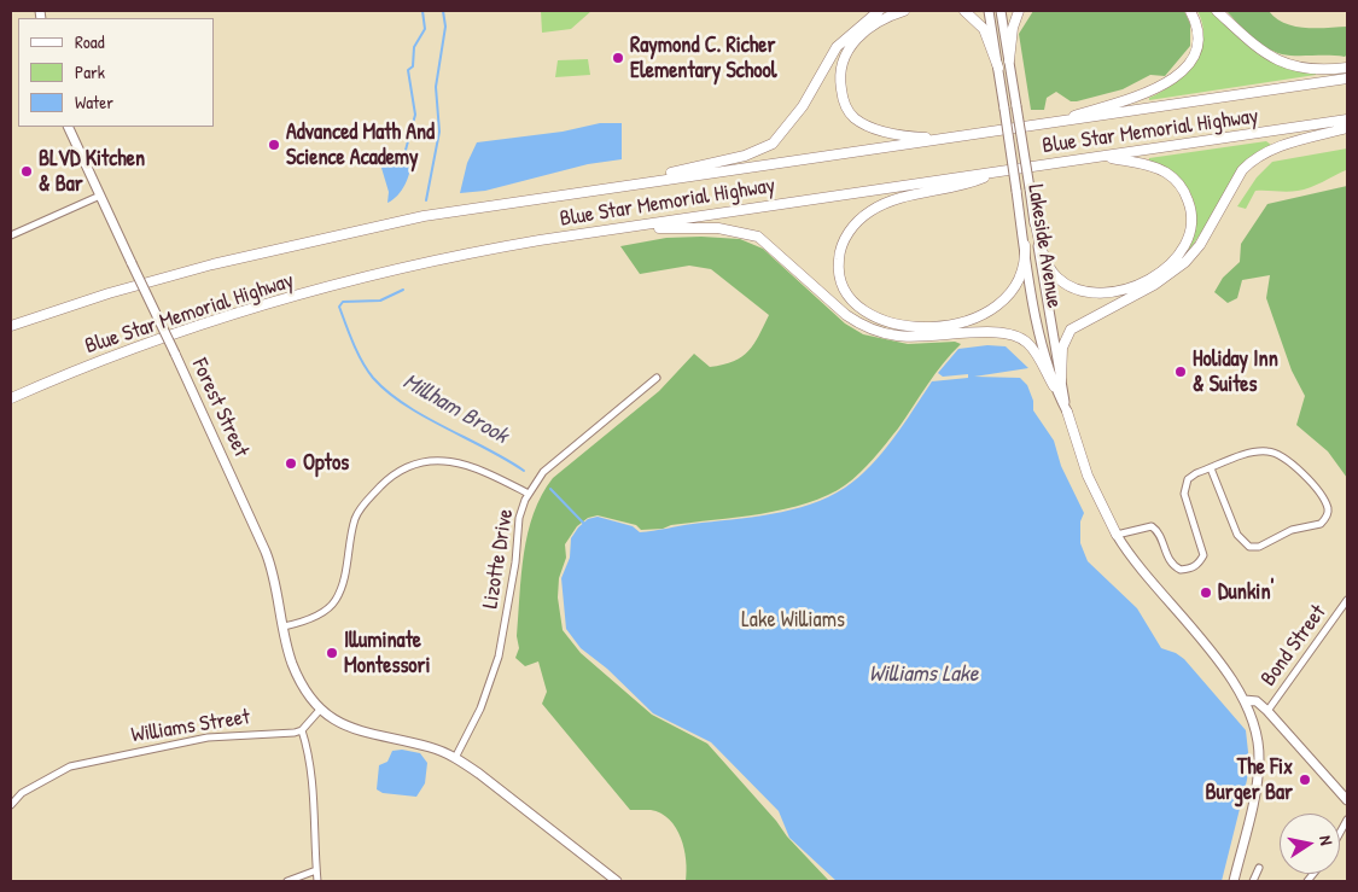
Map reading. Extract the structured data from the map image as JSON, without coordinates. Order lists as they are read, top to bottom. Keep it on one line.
{"streets":{"highway":["Blue Star Memorial Highway","Lakeside Avenue"],"main road":["Forest Street"],"street":["Lizotte Drive","Bond Street","Williams Street"]},"water":["Millham Brook","Williams Lake"],"parks":["Lake Williams"],"places":["Raymond C. Richer Elementary School","Advanced Math And Science Academy","BLVD Kitchen & Bar","Holiday Inn & Suites","Optos","Dunkin'","Illuminate Montessori","The Fix Burger Bar"],"legend":["Road","Park","Water"],"north":"right"}
